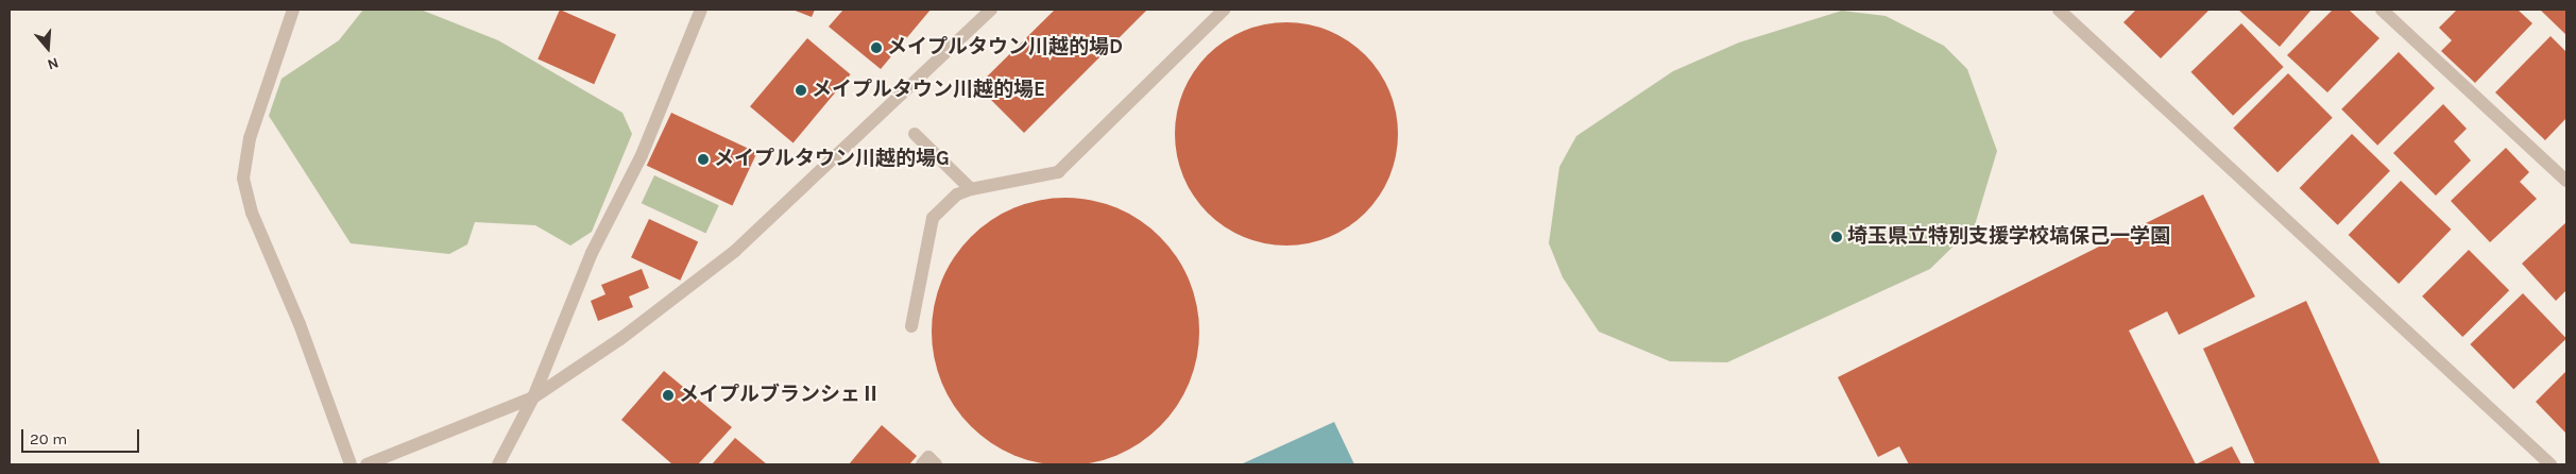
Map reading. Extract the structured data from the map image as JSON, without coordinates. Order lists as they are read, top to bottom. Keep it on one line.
{"places":["メイプルタウン川越的場D","メイプルタウン川越的場E","メイプルタウン川越的場G","埼玉県立特別支援学校塙保己一学園","メイプルブランシェⅡ"],"scale_bar":"20 m","north":"bottom"}
